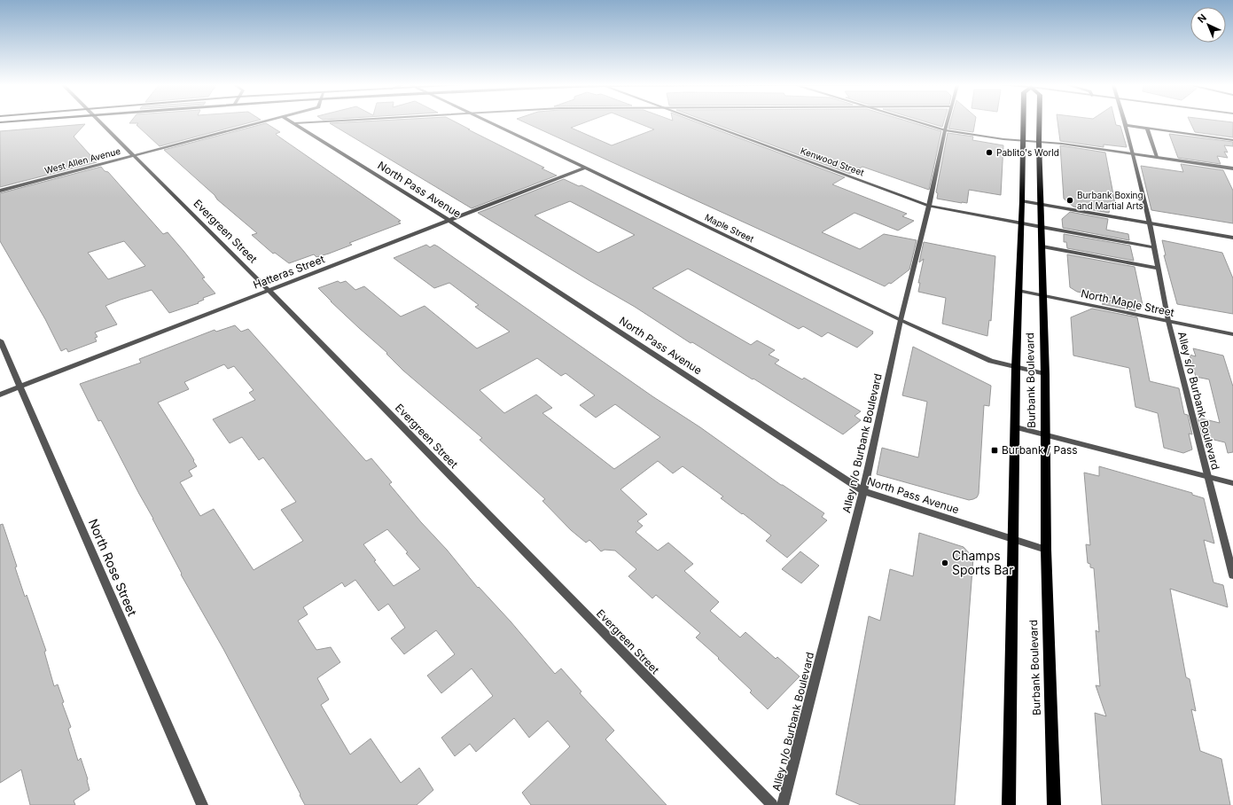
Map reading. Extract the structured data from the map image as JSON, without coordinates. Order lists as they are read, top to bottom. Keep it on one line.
{"streets":{"main road":["Burbank Boulevard"],"street":["West Allen Avenue","Kenwood Street","North Pass Avenue","Maple Street","Evergreen Street","Hatteras Street","North Maple Street","Alley s/o Burbank Boulevard","Alley n/o Burbank Boulevard","North Rose Street"]},"crossings":[["West Allen Avenue","Evergreen Street"],["Kenwood Street","Burbank Boulevard"],["Kenwood Street","Alley s/o Burbank Boulevard"],["Kenwood Street","Alley n/o Burbank Boulevard"],["North Pass Avenue","Hatteras Street"],["North Pass Avenue","Burbank Boulevard"],["North Pass Avenue","Alley n/o Burbank Boulevard"],["Maple Street","Hatteras Street"],["Maple Street","Burbank Boulevard"],["Maple Street","Alley n/o Burbank Boulevard"],["Evergreen Street","Hatteras Street"],["Hatteras Street","North Rose Street"],["North Maple Street","Burbank Boulevard"],["North Maple Street","Alley s/o Burbank Boulevard"]],"places":{"other":["Pablito's World","Burbank Boxing and Martial Arts","Champs Sports Bar"],"transit":["Burbank / Pass"]},"north":"top left"}
